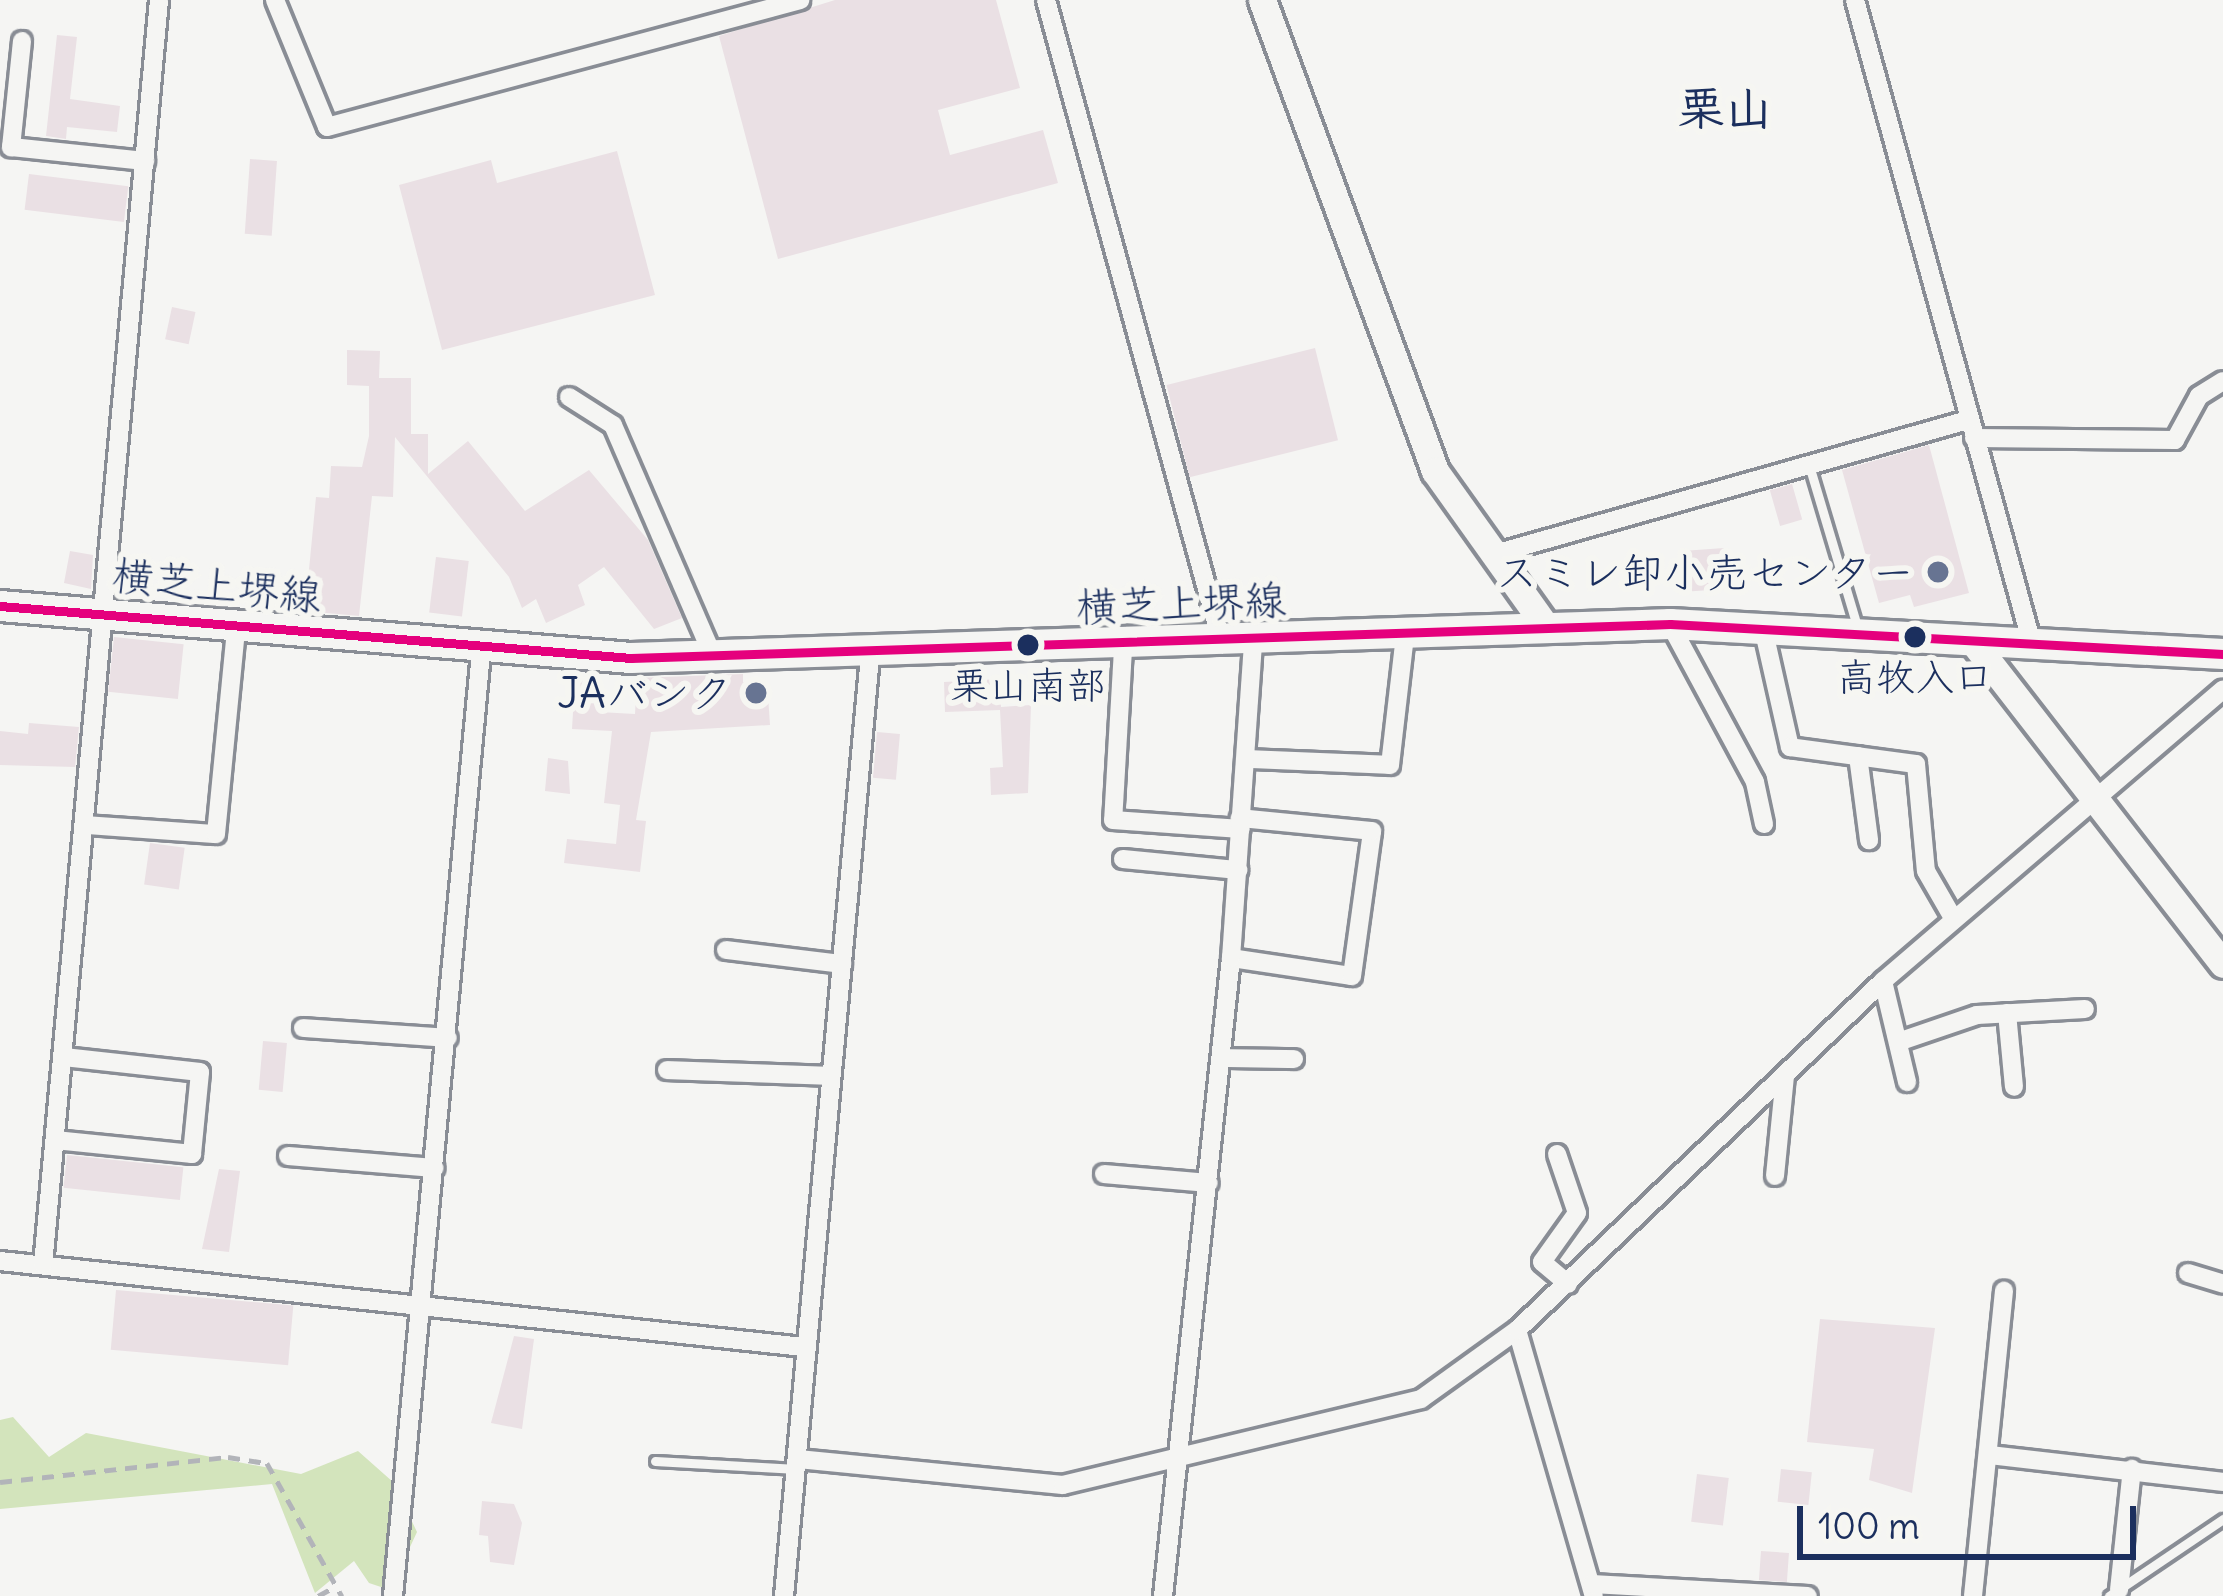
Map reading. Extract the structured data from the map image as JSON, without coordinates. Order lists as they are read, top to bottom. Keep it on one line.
{"streets":{"main road":["横芝上堺線"]},"districts":["栗山"],"places":["スミレ卸小売センター","高牧入口","栗山南部","JAバンク"],"scale_bar":"100 m"}
